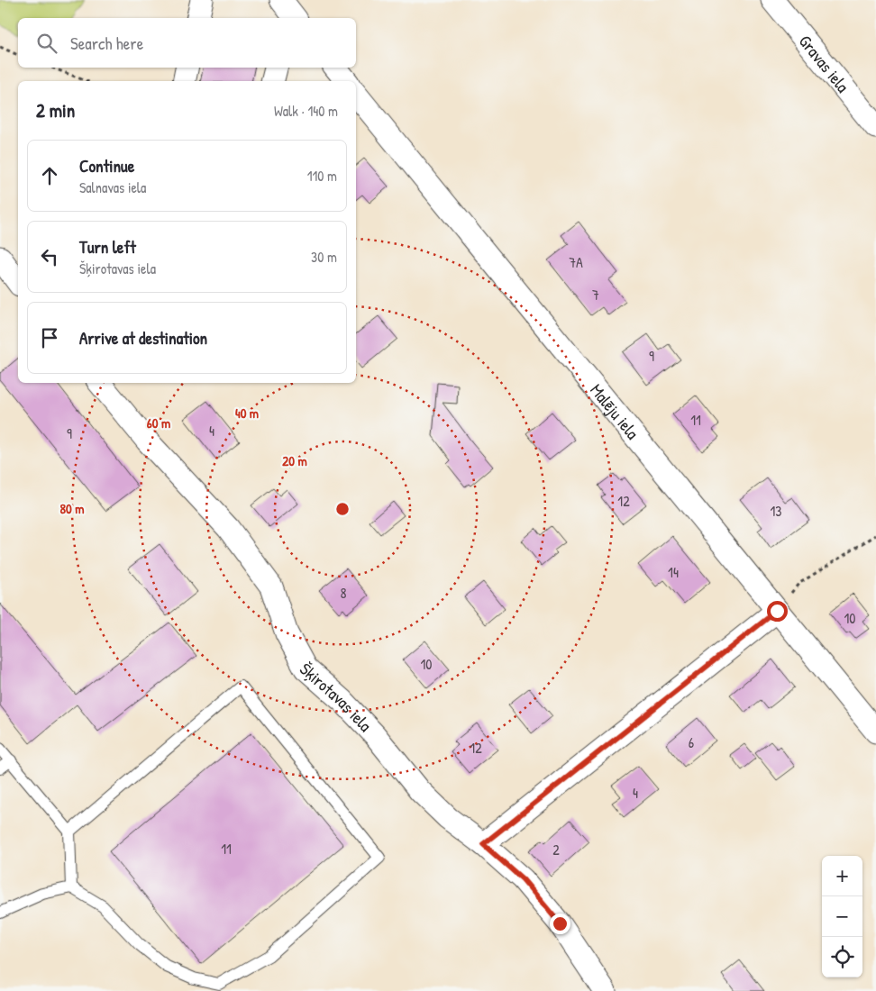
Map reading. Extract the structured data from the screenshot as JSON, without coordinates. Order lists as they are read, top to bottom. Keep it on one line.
{"streets":{"street":["Gravas iela","Malēju iela","Šķirotavas iela"]},"house_numbers":["7A","7","9","11","4","9","12","13","14","8","10","10","6","12","4","11","2"],"page":{"search":"Search here","heading":["2 min","Walk · 140 m"],"list":[["Continue","Salnavas iela","110 m"],["Turn left","Šķirotavas iela","30 m"],"Arrive at destination"],"map_buttons":["+","−"]},"rings":["40 m","60 m","20 m","80 m"]}
